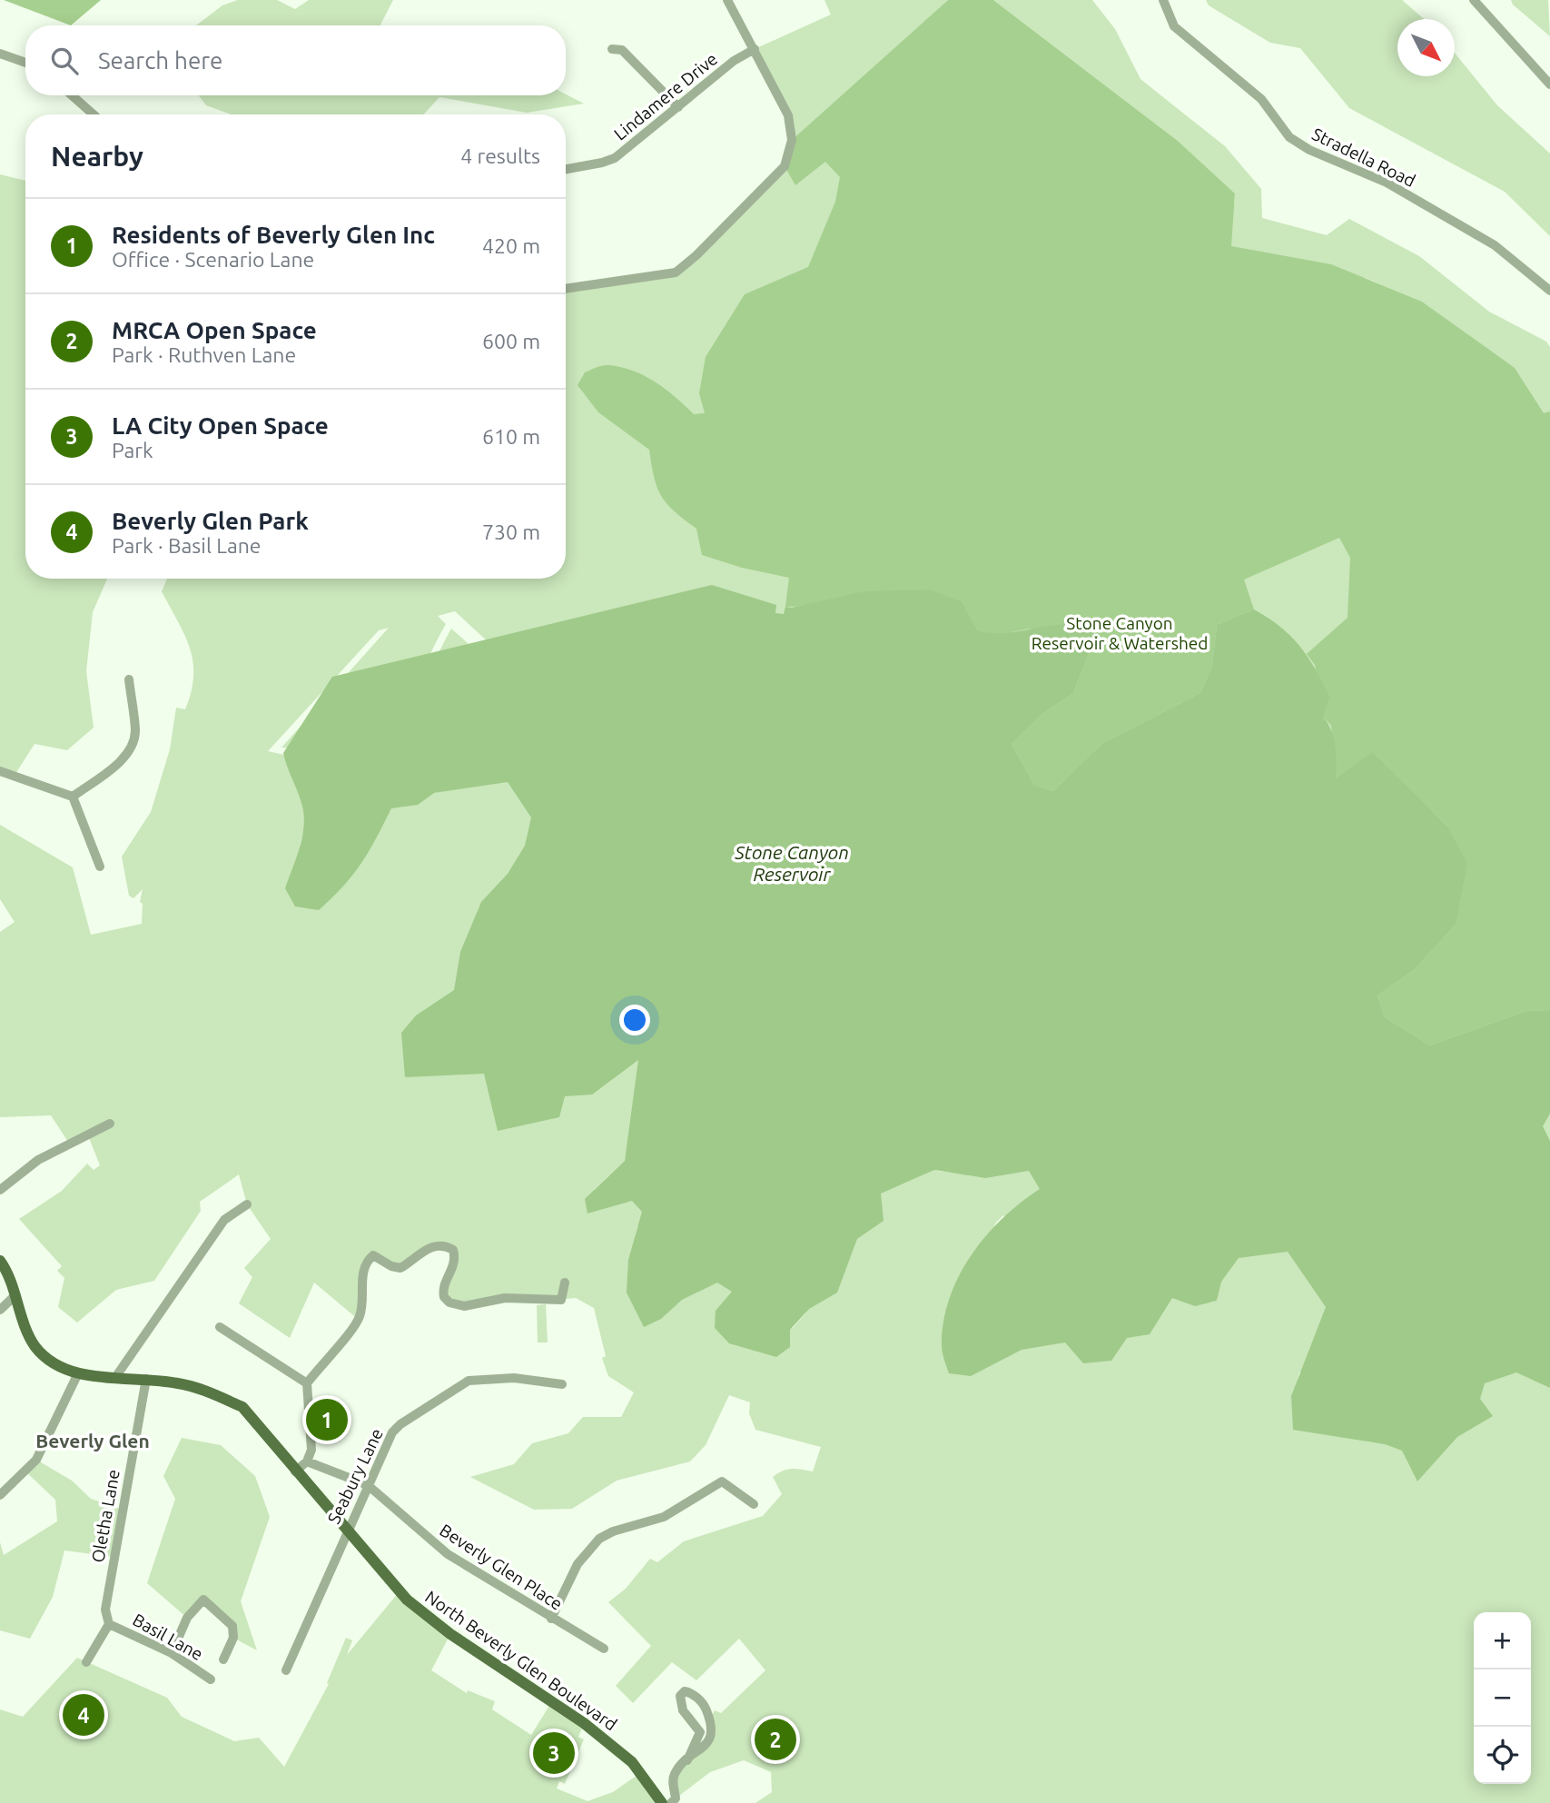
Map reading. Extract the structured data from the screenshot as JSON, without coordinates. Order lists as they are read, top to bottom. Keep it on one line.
{"streets":{"main road":["North Beverly Glen Boulevard"],"street":["Lindamere Drive","Stradella Road","Seabury Lane","Oletha Lane","Beverly Glen Place","Basil Lane"]},"crossings":[["Seabury Lane","Beverly Glen Place"],["Seabury Lane","North Beverly Glen Boulevard"],["Oletha Lane","Basil Lane"],["Oletha Lane","North Beverly Glen Boulevard"]],"districts":["Beverly Glen"],"water":["Stone Canyon Reservoir"],"parks":["Stone Canyon Reservoir & Watershed"],"north":"bottom right","page":{"search":"Search here","heading":["Nearby","4 results"],"list":[{"mark":"1","name":"Residents of Beverly Glen Inc","note":"Office · Scenario Lane","value":"420 m"},{"mark":"2","name":"MRCA Open Space","note":"Park · Ruthven Lane","value":"600 m"},{"mark":"3","name":"LA City Open Space","note":"Park","value":"610 m"},{"mark":"4","name":"Beverly Glen Park","note":"Park · Basil Lane","value":"730 m"}],"pins":["1","4","2","3"],"map_buttons":["+","−"]}}
